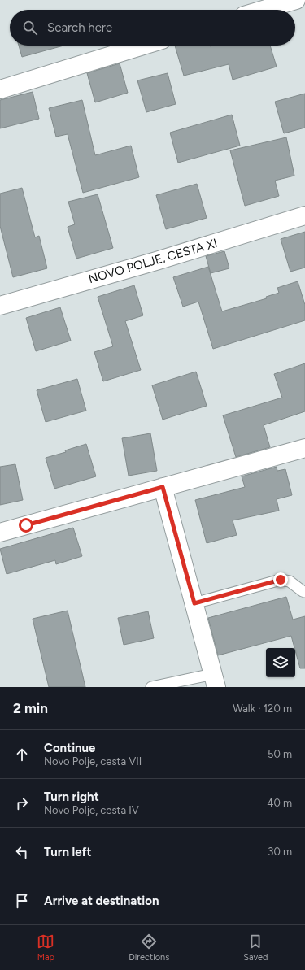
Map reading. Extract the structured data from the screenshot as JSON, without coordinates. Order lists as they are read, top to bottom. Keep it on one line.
{"streets":{"street":["NOVO POLJE, CESTA XI"]},"page":{"search":"Search here","heading":["2 min","Walk · 120 m"],"list":[["Continue","Novo Polje, cesta VII","50 m"],["Turn right","Novo Polje, cesta IV","40 m"],["Turn left","30 m"],"Arrive at destination"],"nav":["Map","Directions","Saved"]}}
